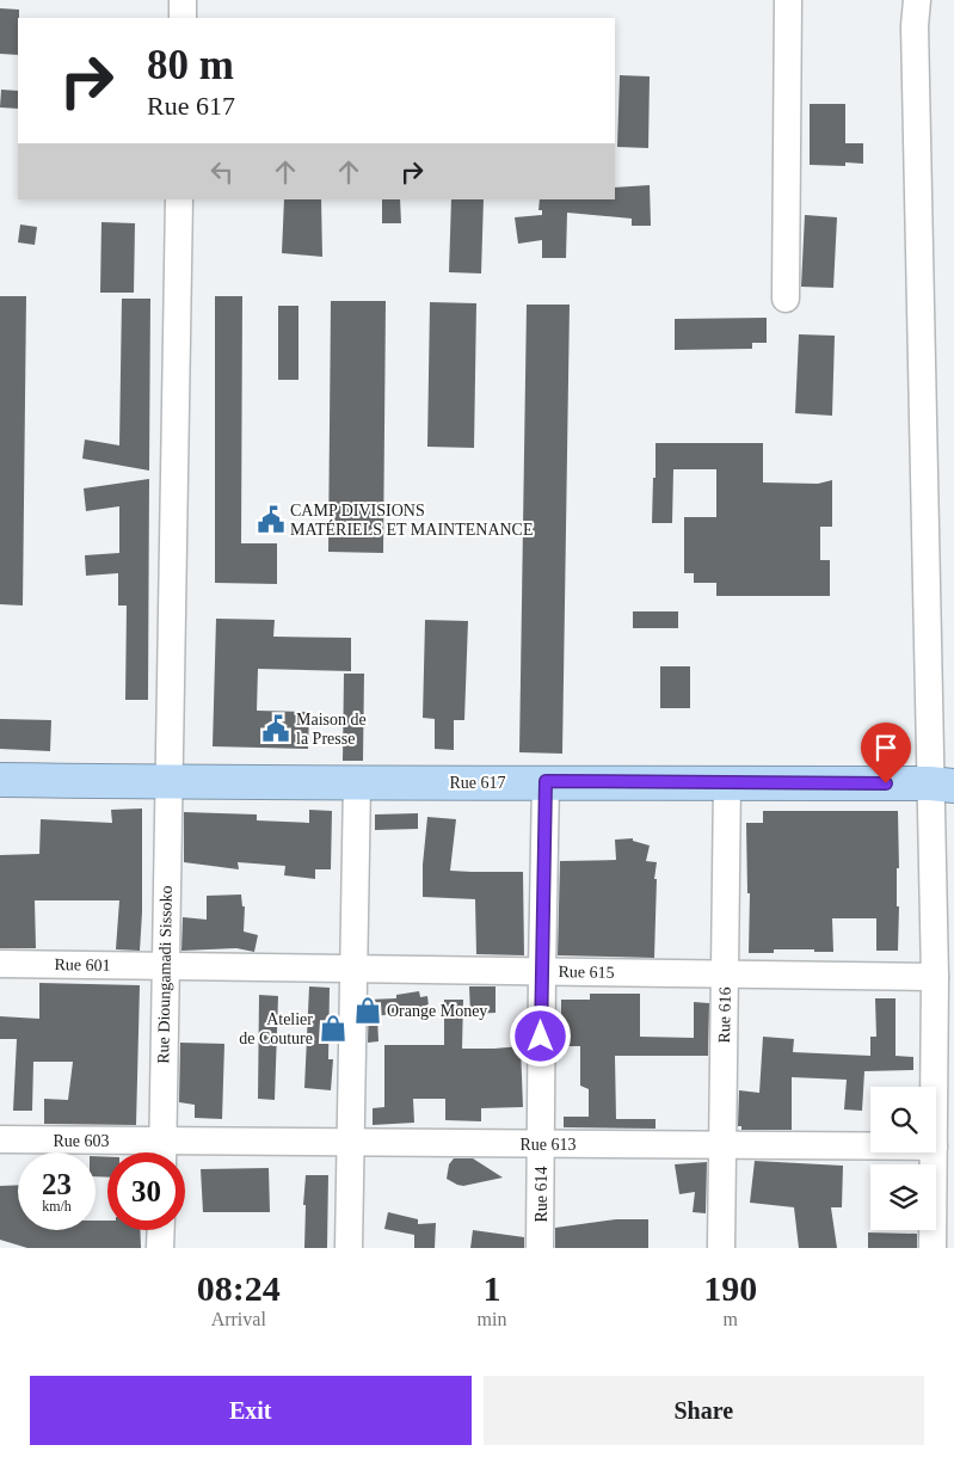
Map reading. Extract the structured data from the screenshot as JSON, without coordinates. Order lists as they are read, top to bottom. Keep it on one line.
{"streets":{"highway":["Rue 617"],"street":["Rue 601","Rue 615","Rue Dioungamadi Sissoko","Rue 616","Rue 603","Rue 613","Rue 614"]},"crossings":[["Rue 617","Rue Dioungamadi Sissoko"],["Rue 617","Rue 616"],["Rue 617","Rue 614"],["Rue 601","Rue 615"],["Rue 601","Rue Dioungamadi Sissoko"],["Rue 615","Rue Dioungamadi Sissoko"],["Rue 615","Rue 616"],["Rue 615","Rue 614"],["Rue 616","Rue 613"],["Rue 613","Rue 614"]],"places":{"public building":["CAMP DIVISIONS MATÉRIELS ET MAINTENANCE","Maison de la Presse"],"shop":["Orange Money","Atelier de Couture"]},"page":{"turn":["80 m","Rue 617"],"speed":"23 km/h","limit":"30","eta":["08:24","Arrival","1","min","190","m"],"buttons":["Exit","Share"]}}
